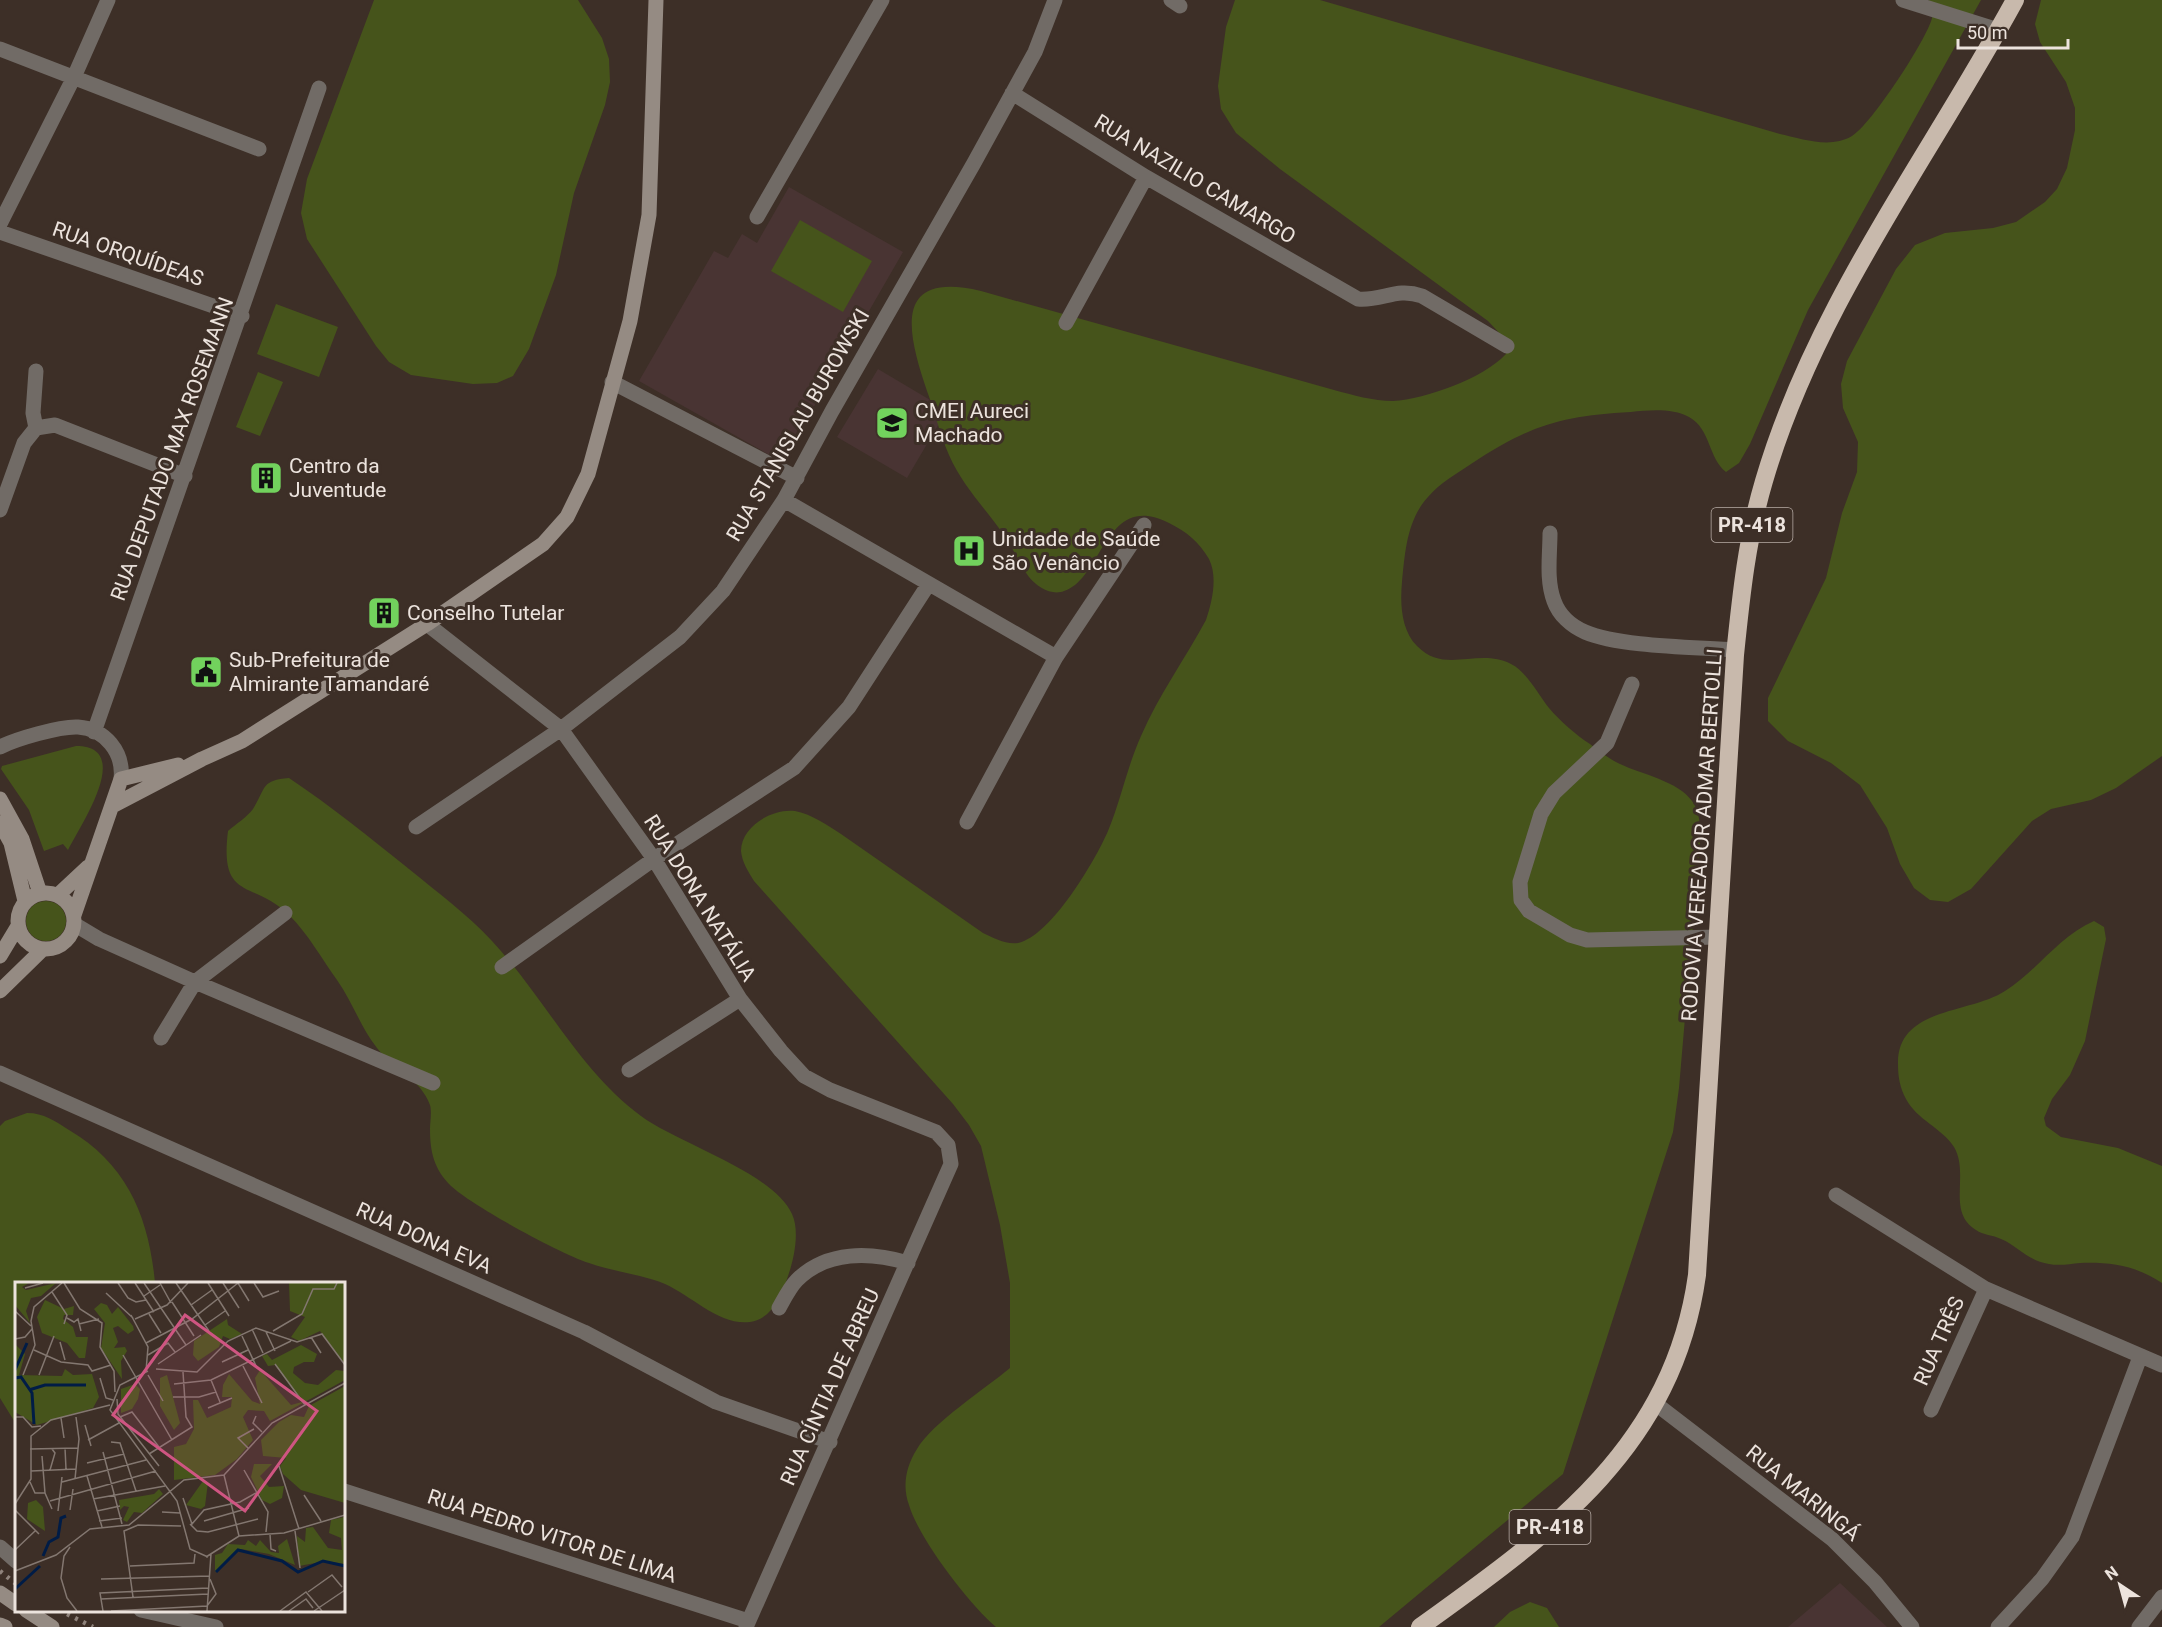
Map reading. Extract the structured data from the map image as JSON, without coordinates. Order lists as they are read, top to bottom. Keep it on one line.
{"streets":{"highway":["PR-418","RODOVIA VEREADOR ADMAR BERTOLLI"],"street":["RUA NAZILIO CAMARGO","RUA ORQUÍDEAS","RUA STANISLAU BUROWSKI","RUA DEPUTADO MAX ROSEMANN","RUA DONA NATÁLIA","RUA DONA EVA","RUA TRÊS","RUA CÍNTIA DE ABREU","RUA MARINGÁ","RUA PEDRO VITOR DE LIMA"]},"crossings":[["RUA NAZILIO CAMARGO","RUA STANISLAU BUROWSKI"],["RUA ORQUÍDEAS","RUA DEPUTADO MAX ROSEMANN"],["RUA STANISLAU BUROWSKI","RUA DONA NATÁLIA"],["RODOVIA VEREADOR ADMAR BERTOLLI","RUA MARINGÁ"],["RUA DONA NATÁLIA","RUA CÍNTIA DE ABREU"],["RUA DONA EVA","RUA CÍNTIA DE ABREU"],["RUA CÍNTIA DE ABREU","RUA PEDRO VITOR DE LIMA"]],"places":{"school or university":["CMEI Aureci Machado"],"building":["Centro da Juventude","Conselho Tutelar"],"hospital":["Unidade de Saúde São Venâncio"],"public building":["Sub-Prefeitura de Almirante Tamandaré"]},"scale_bar":"50 m","north":"top left"}
